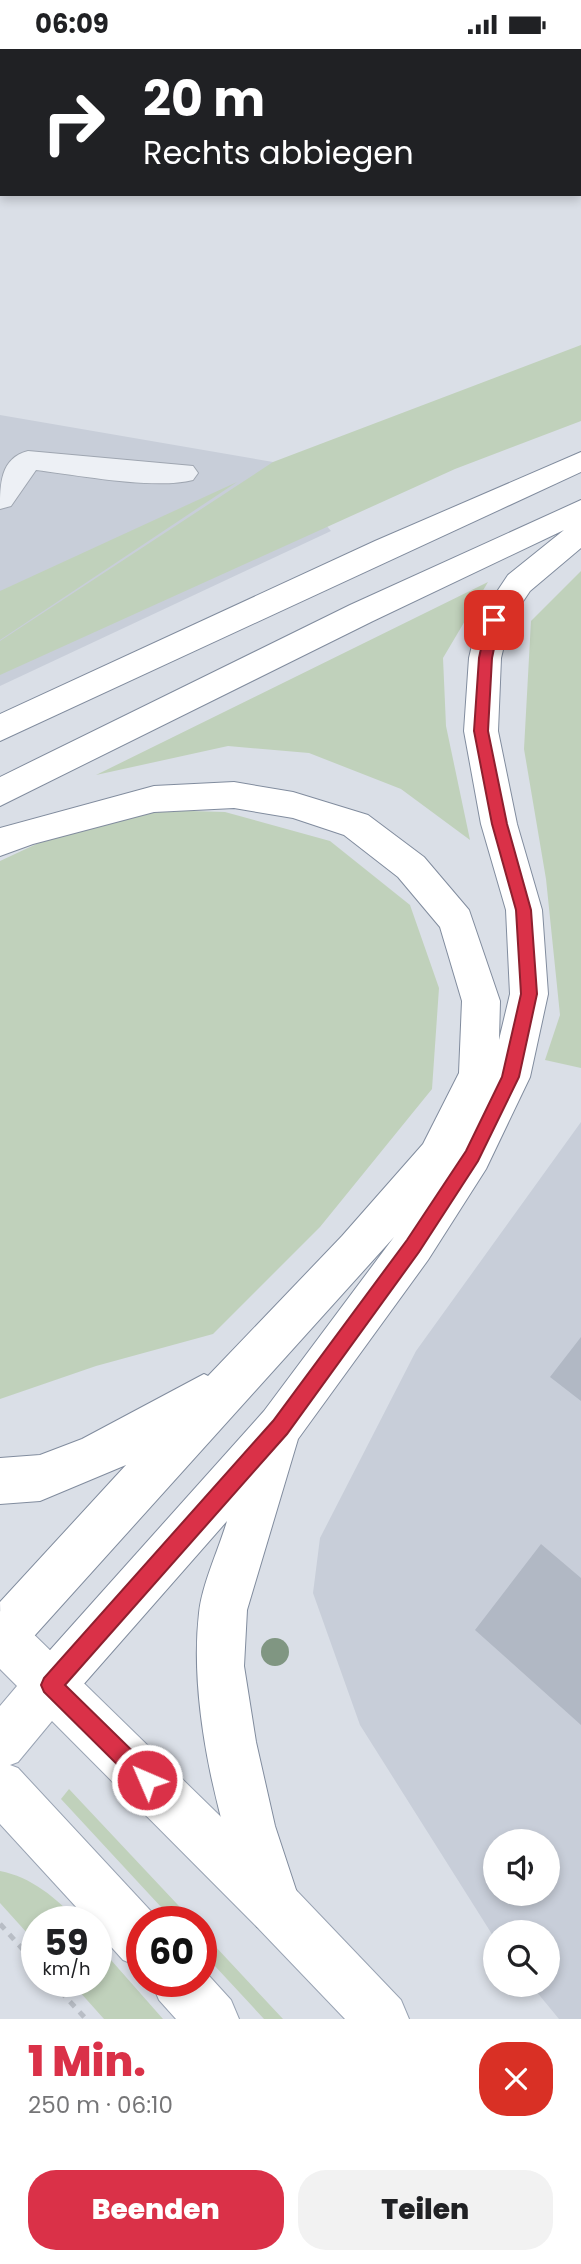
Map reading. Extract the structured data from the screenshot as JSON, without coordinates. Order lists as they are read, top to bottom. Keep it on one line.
{"page":{"status":"06:09","turn":["20 m","Rechts abbiegen"],"speed":"59 km/h","limit":"60","heading":["1 Min.","250 m · 06:10"],"buttons":["Beenden","Teilen"]}}
